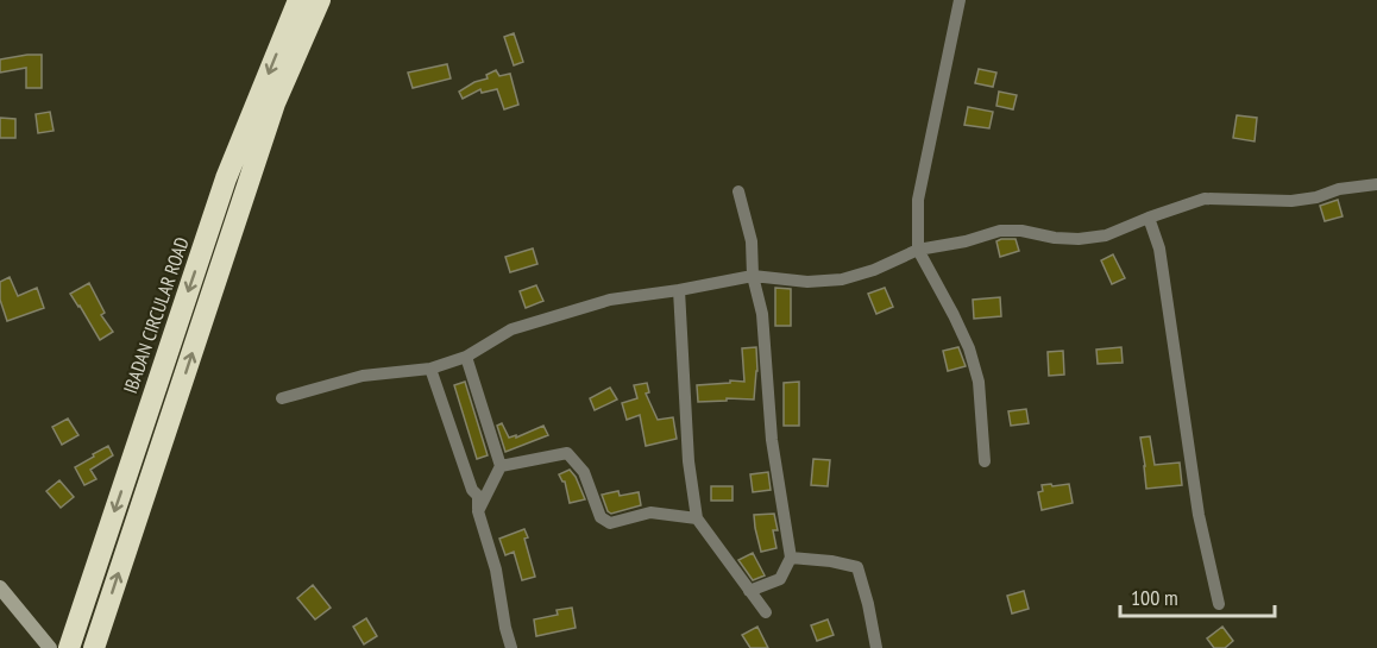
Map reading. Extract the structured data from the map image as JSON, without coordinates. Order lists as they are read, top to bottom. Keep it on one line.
{"streets":{"highway":["IBADAN CIRCULAR ROAD"]},"scale_bar":"100 m"}
